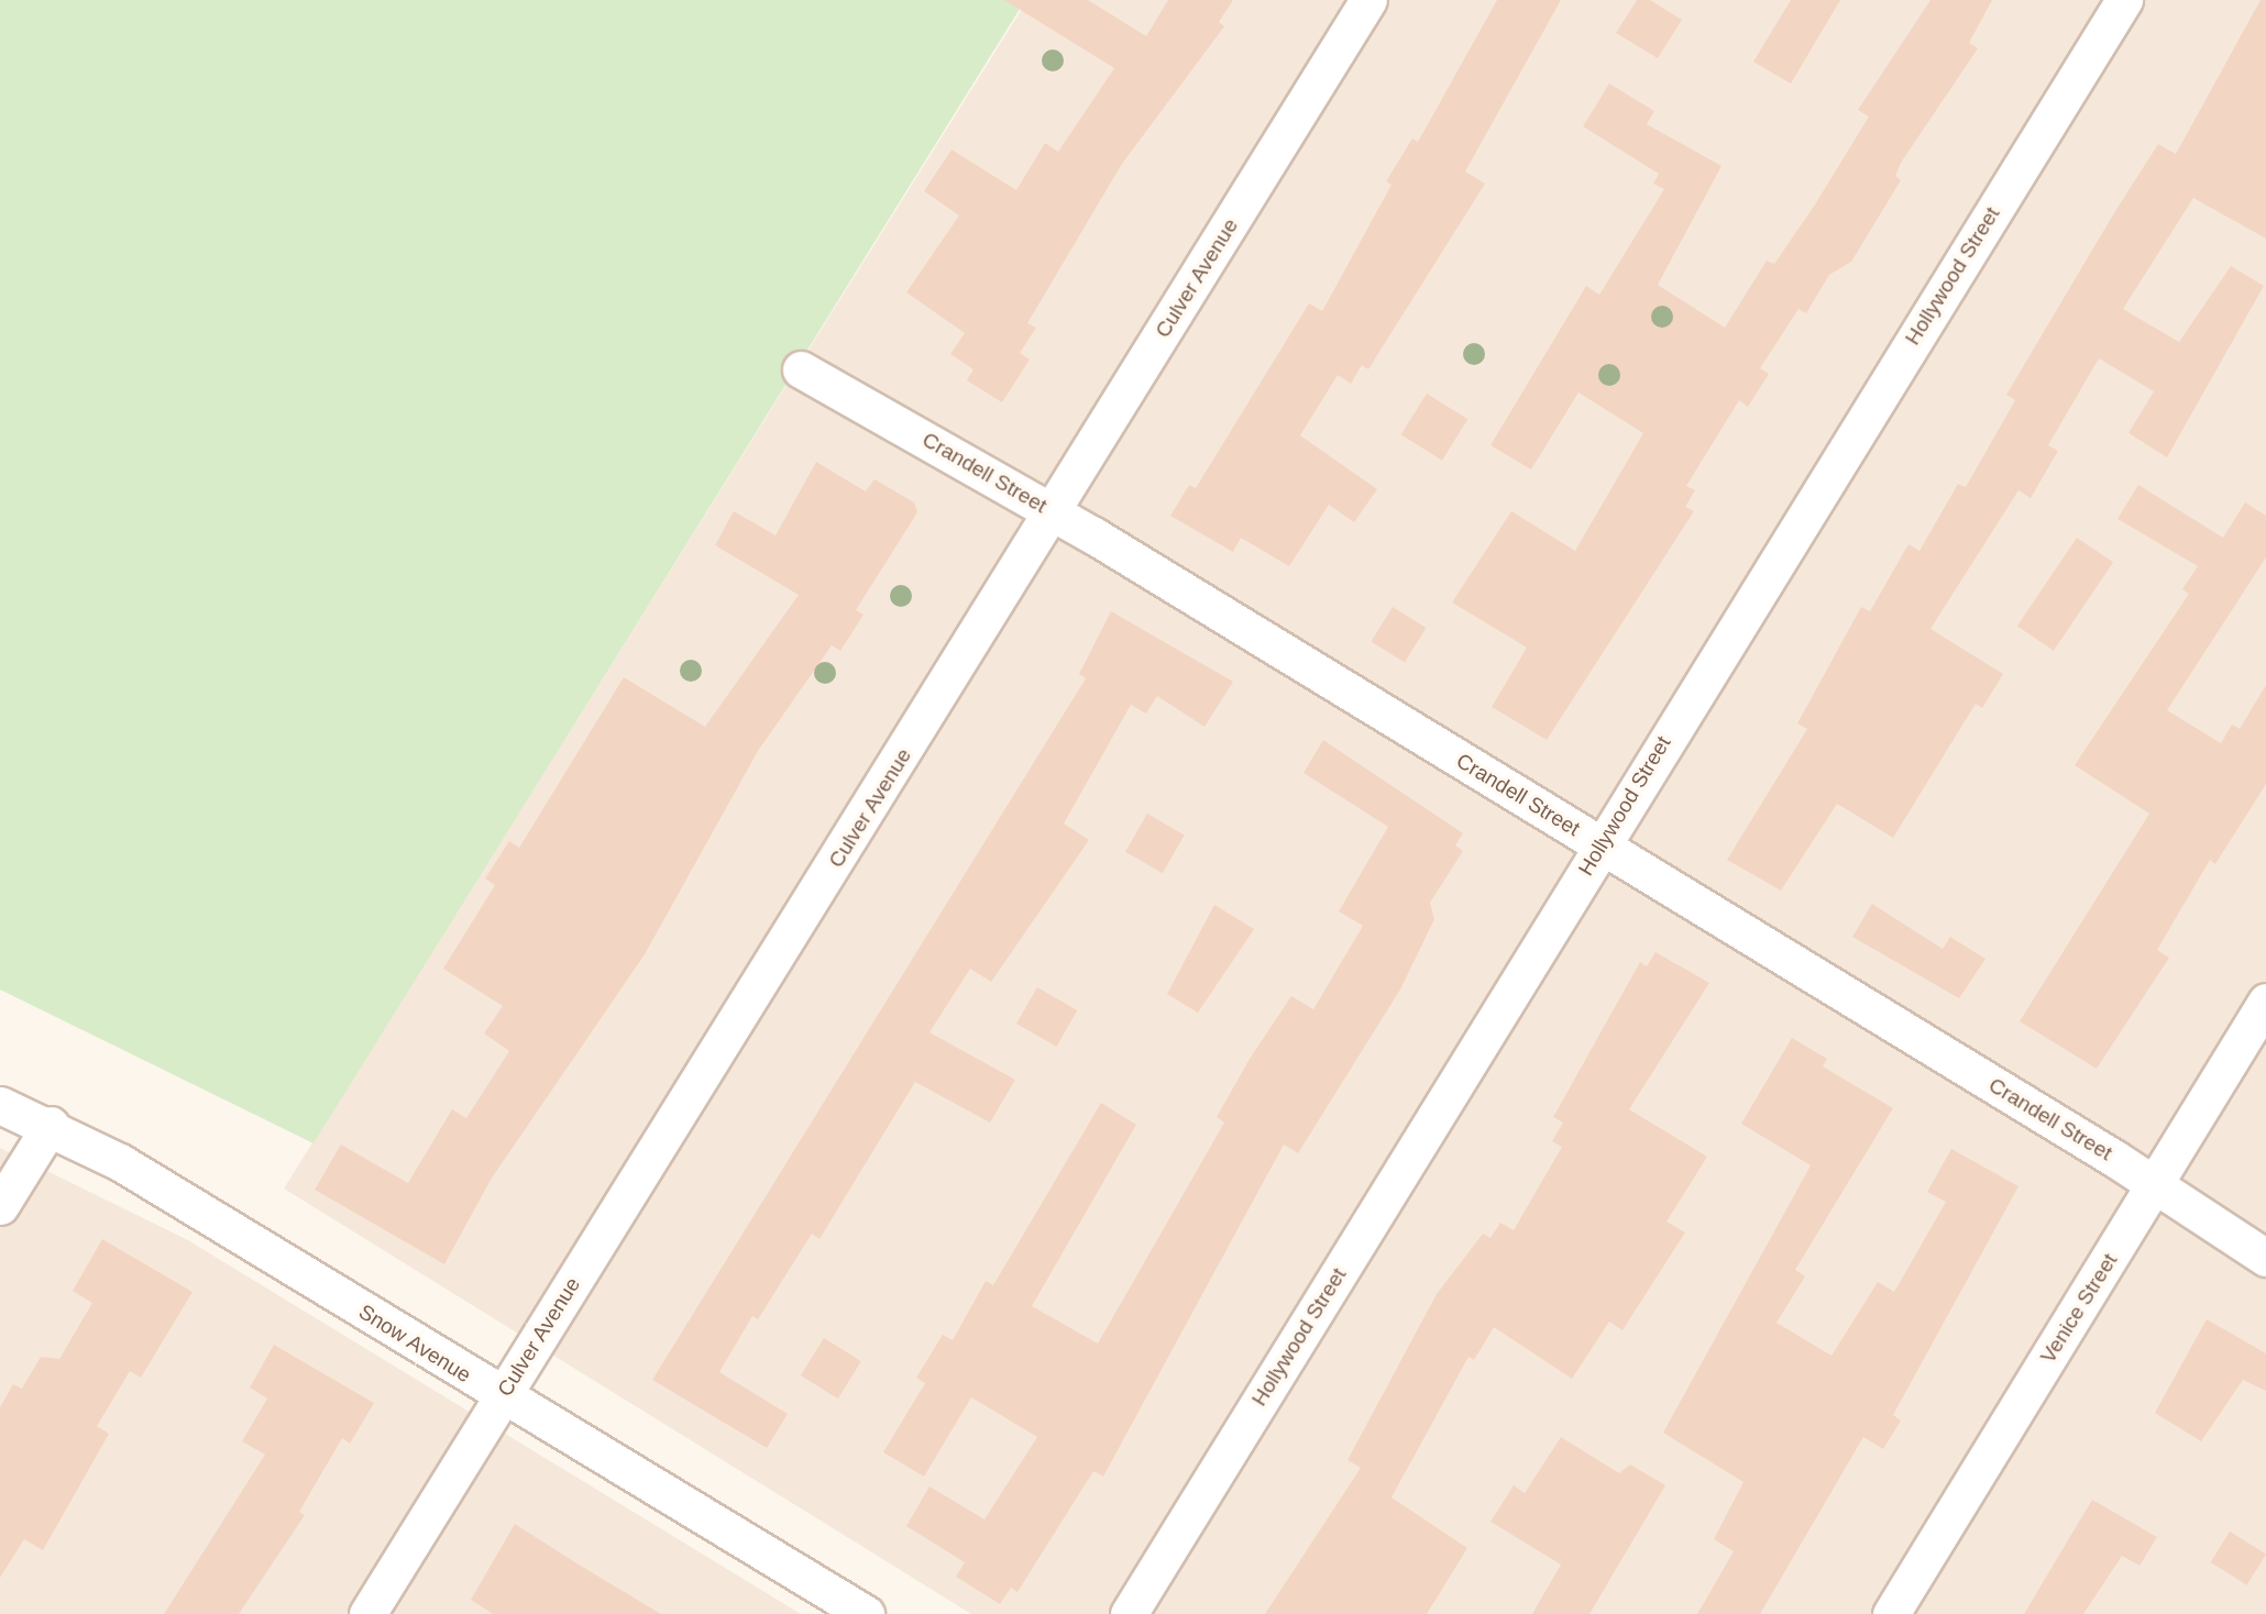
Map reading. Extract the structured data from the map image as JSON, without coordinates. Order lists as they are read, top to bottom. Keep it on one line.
{"streets":{"street":["Hollywood Street","Culver Avenue","Crandell Street","Venice Street","Snow Avenue"]},"crossings":[["Hollywood Street","Crandell Street"],["Culver Avenue","Crandell Street"],["Culver Avenue","Snow Avenue"],["Crandell Street","Venice Street"]]}
